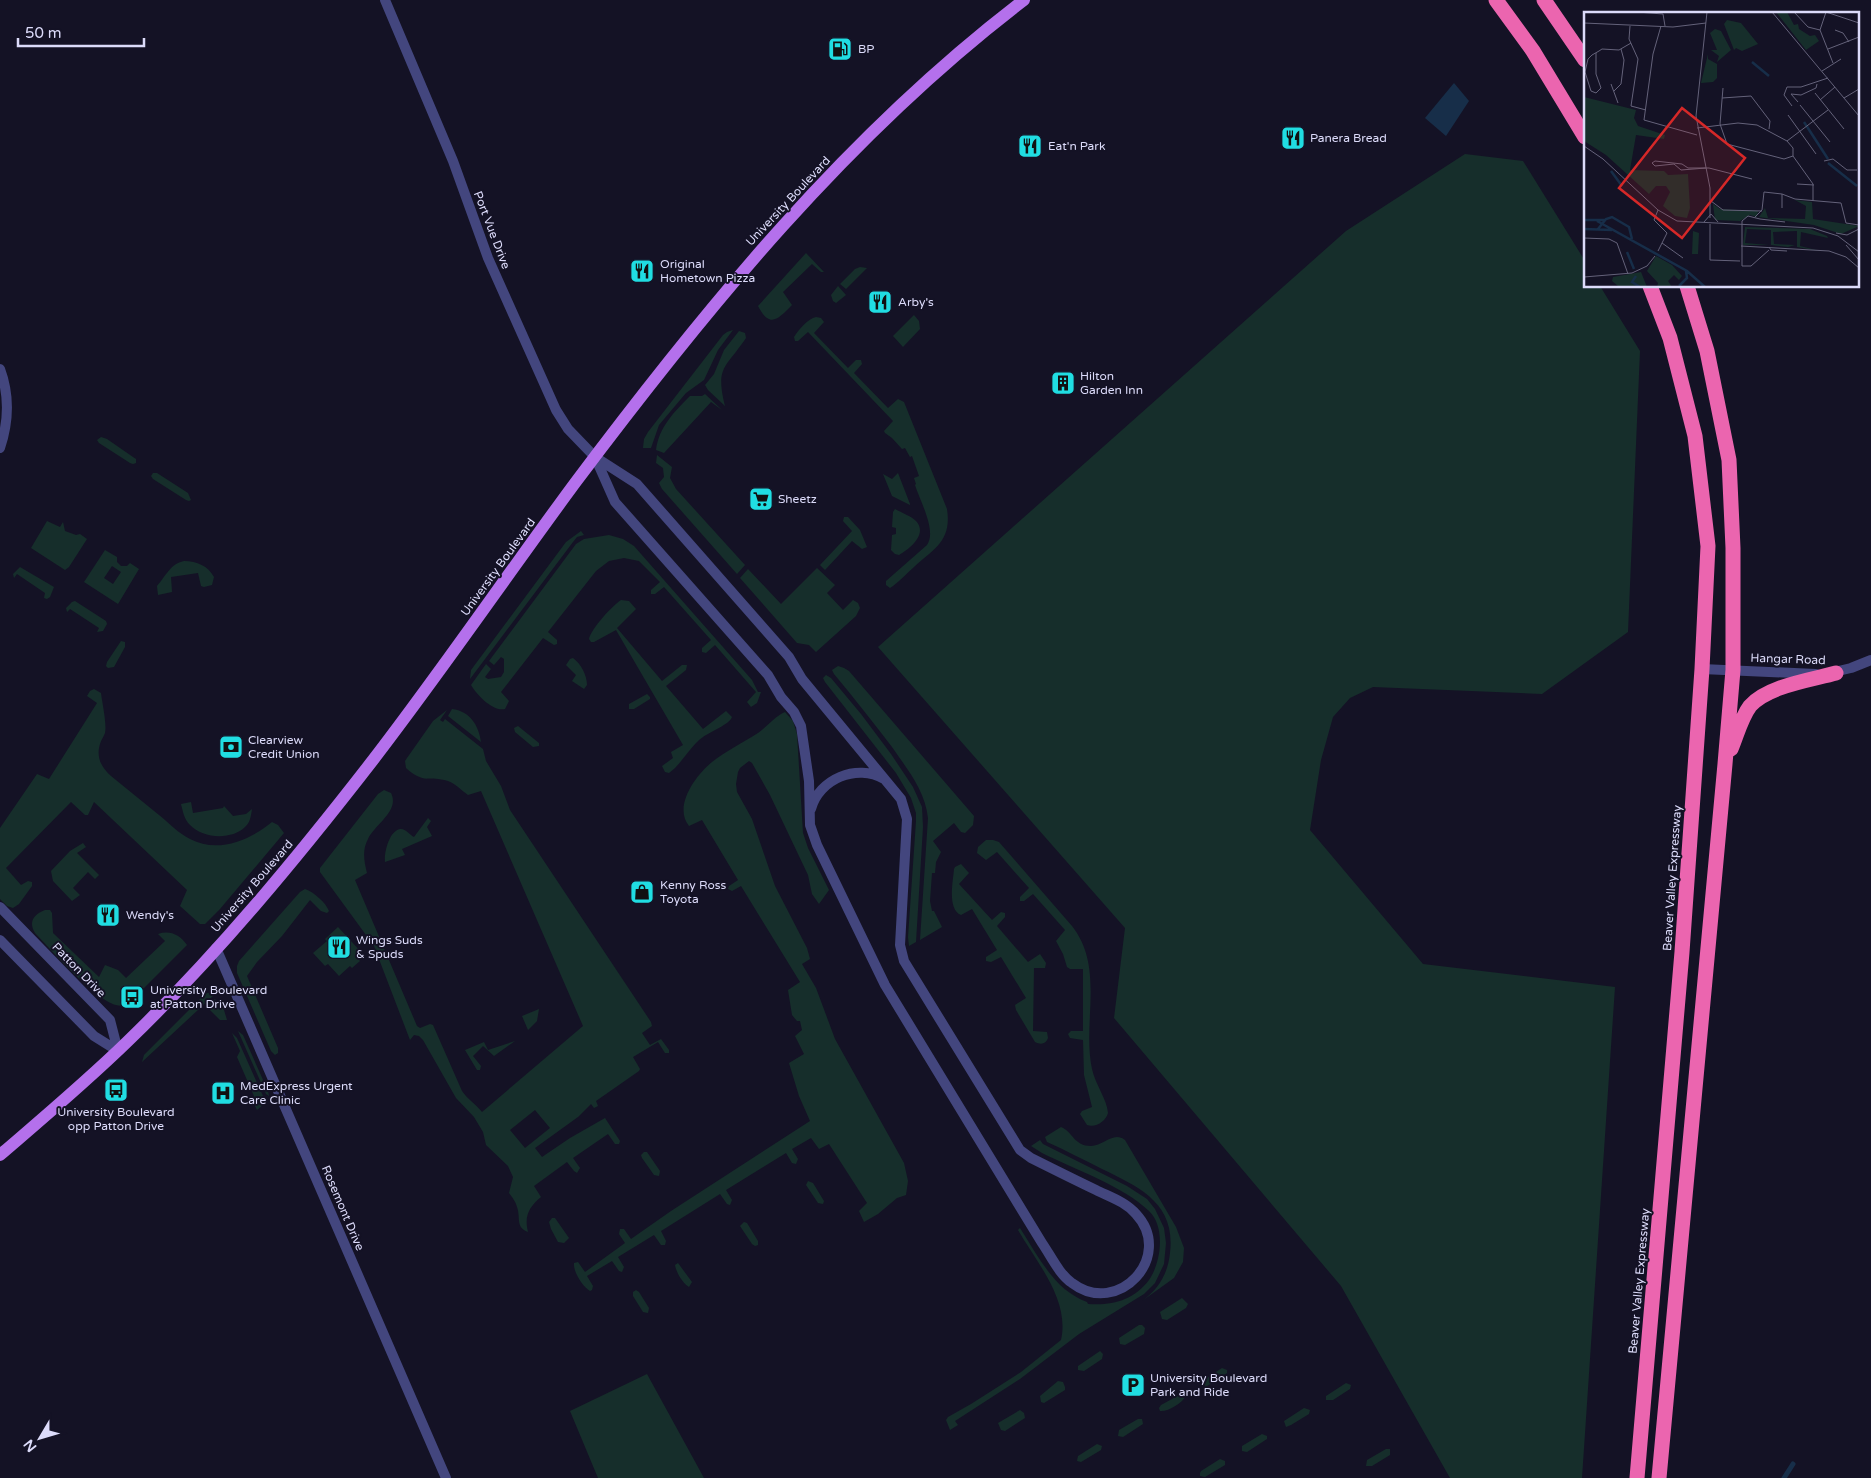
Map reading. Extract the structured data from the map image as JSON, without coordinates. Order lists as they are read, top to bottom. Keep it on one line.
{"streets":{"highway":["Beaver Valley Expressway"],"main road":["University Boulevard"],"street":["Port Vue Drive","Hangar Road","Patton Drive","Rosemont Drive"]},"crossings":[["University Boulevard","Port Vue Drive"],["University Boulevard","Patton Drive"],["University Boulevard","Rosemont Drive"],["Hangar Road","Beaver Valley Expressway"]],"places":{"fuel station":["BP"],"restaurant":["Panera Bread","Eat'n Park","Original Hometown Pizza","Arby's","Wendy's","Wings Suds & Spuds"],"building":["Hilton Garden Inn"],"supermarket":["Sheetz"],"bank":["Clearview Credit Union"],"shop":["Kenny Ross Toyota"],"bus stop":["University Boulevard at Patton Drive","University Boulevard opp Patton Drive"],"hospital":["MedExpress Urgent Care Clinic"],"parking":["University Boulevard Park and Ride"]},"scale_bar":"50 m","north":"bottom left"}
